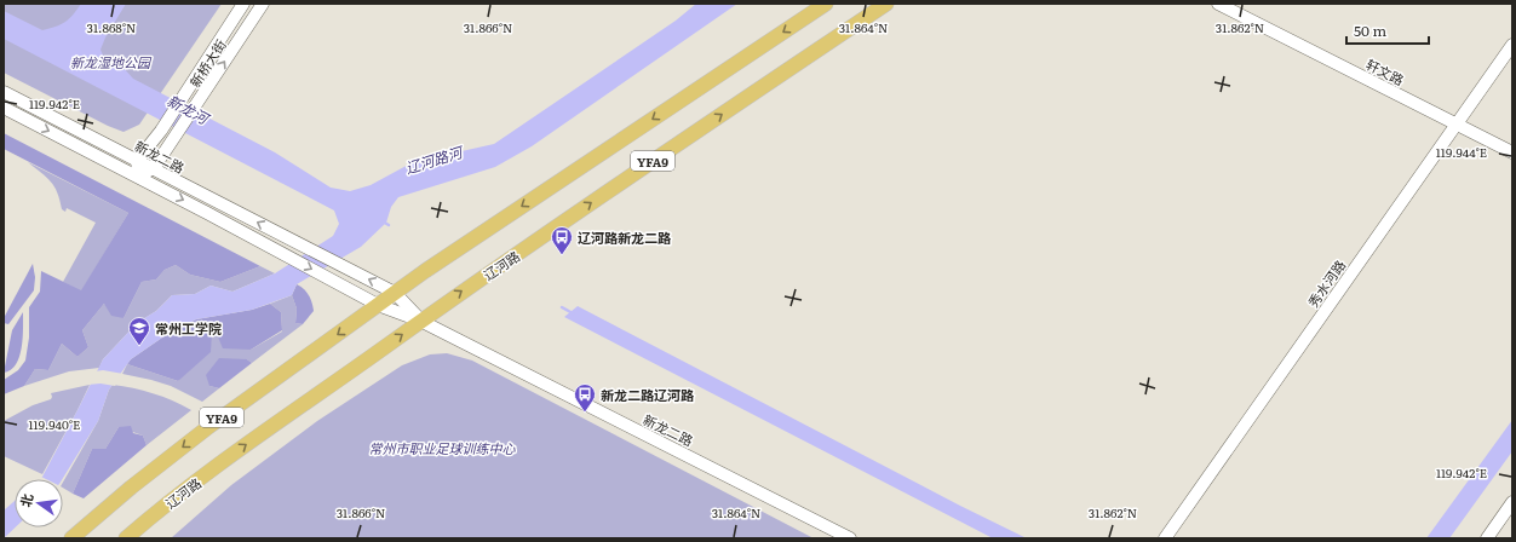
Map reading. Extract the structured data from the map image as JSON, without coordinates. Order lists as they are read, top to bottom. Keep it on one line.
{"streets":{"main road":["YFA9","辽河路"],"street":["新桥大街","轩文路","新龙二路","秀水河路"]},"crossings":[["新桥大街","新龙二路"],["轩文路","秀水河路"],["新龙二路","YFA9"],["新龙二路","辽河路"]],"water":["新龙河","辽河路河"],"parks":["新龙湿地公园","常州市职业足球训练中心"],"places":{"bus stop":["辽河路新龙二路","新龙二路辽河路"],"school or university":["常州工学院"]},"scale_bar":"50 m","north":"left","coordinates":["31.868°N","31.866°N","31.864°N","31.862°N","119.942°E","119.944°E","119.940°E"]}
